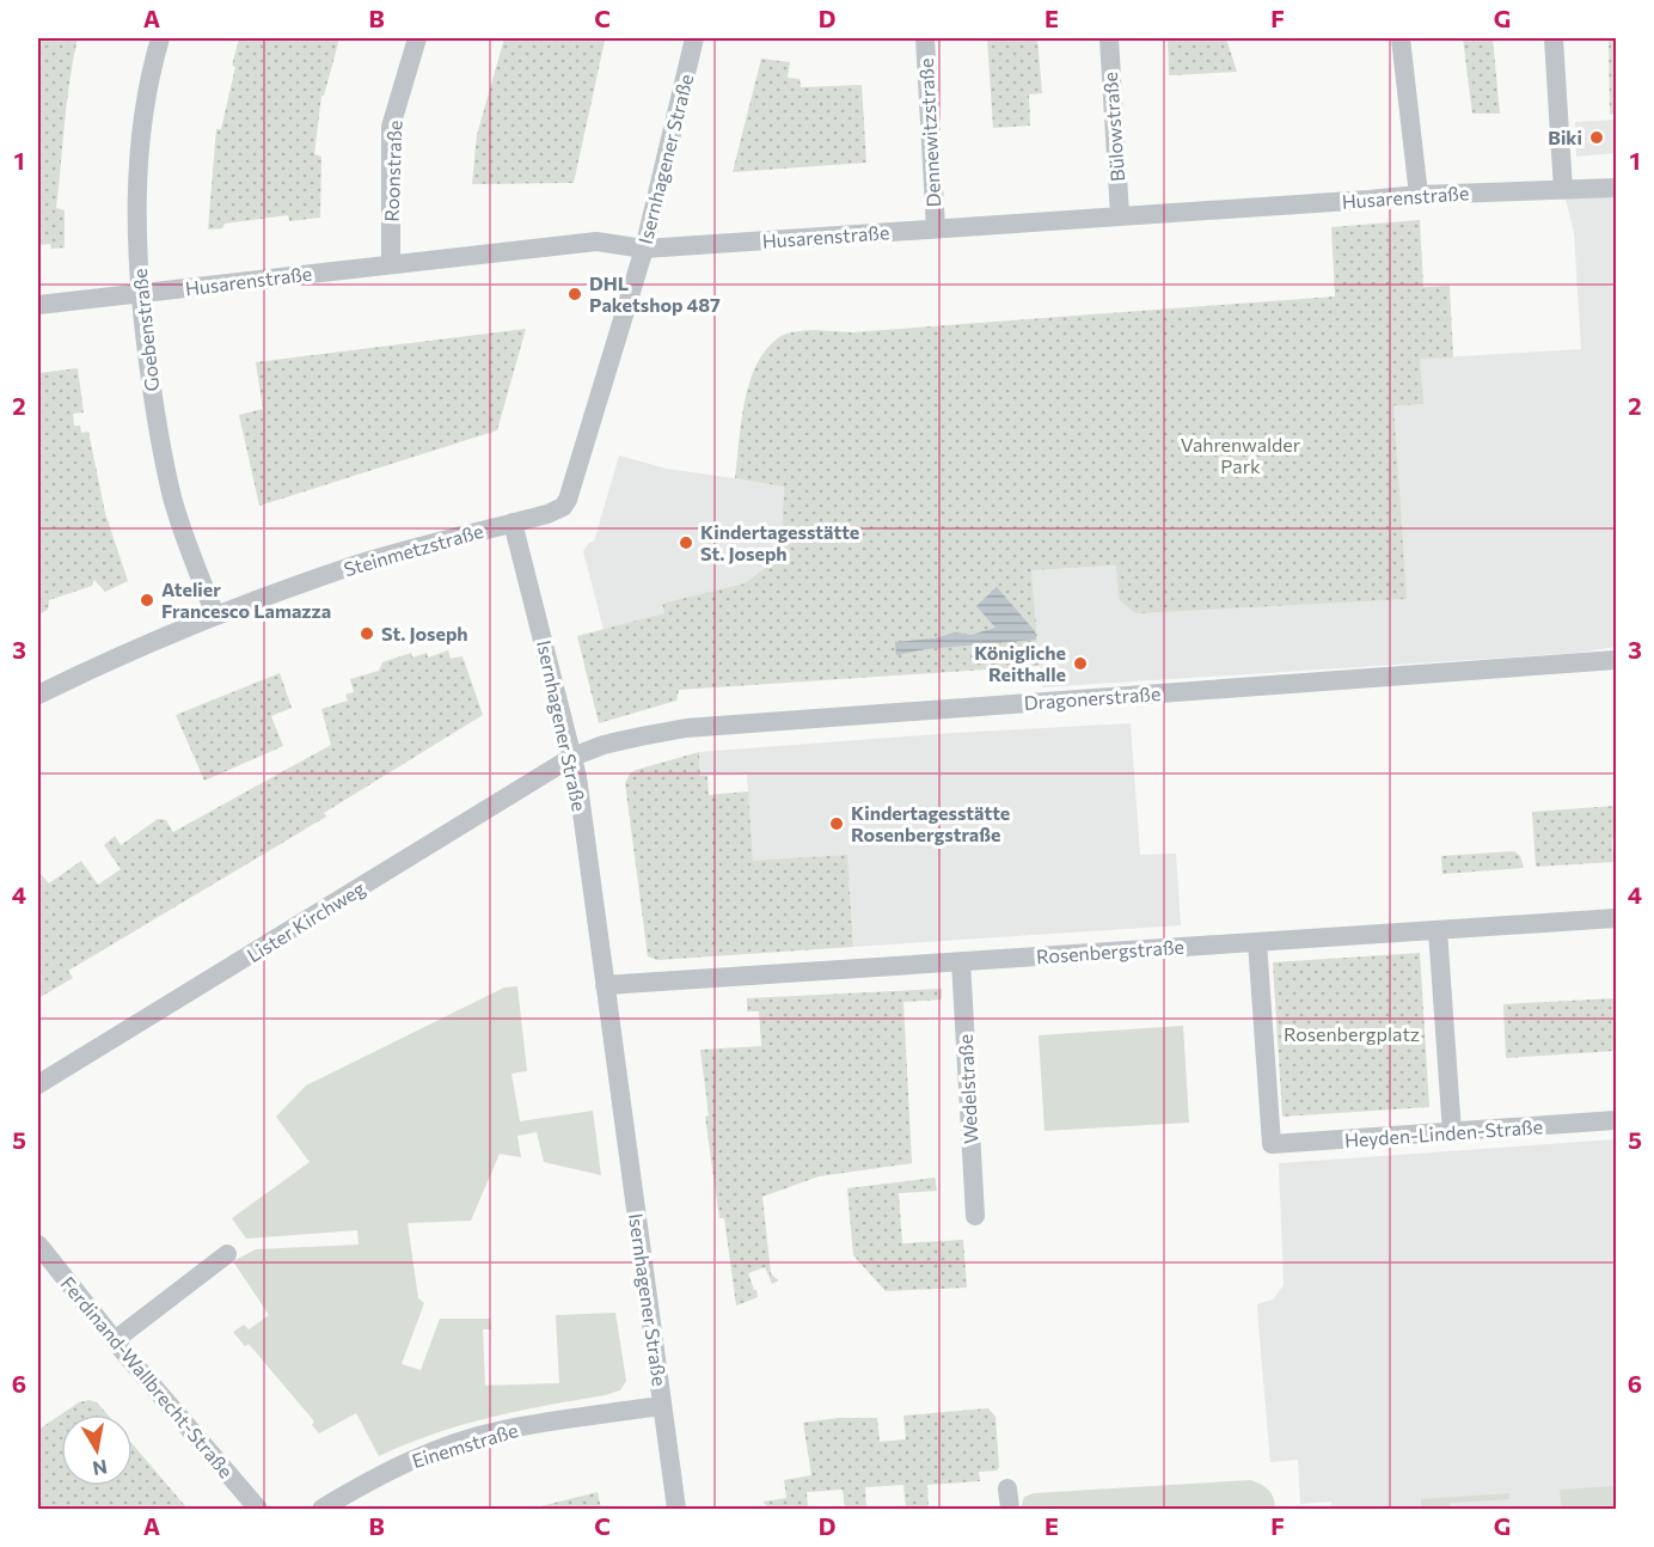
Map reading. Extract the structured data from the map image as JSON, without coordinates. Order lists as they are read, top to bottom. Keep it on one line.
{"streets":{"street":["Bülowstraße","Dennewitzstraße","Isernhagener Straße","Roonstraße","Husarenstraße","Goebenstraße","Steinmetzstraße","Dragonerstraße","Lister Kirchweg","Rosenbergstraße","Wedelstraße","Heyden-Linden-Straße","Ferdinand-Wallbrecht-Straße","Einemstraße"]},"crossings":[["Bülowstraße","Husarenstraße"],["Dennewitzstraße","Husarenstraße"],["Isernhagener Straße","Husarenstraße"],["Isernhagener Straße","Steinmetzstraße"],["Isernhagener Straße","Dragonerstraße"],["Isernhagener Straße","Lister Kirchweg"],["Isernhagener Straße","Rosenbergstraße"],["Isernhagener Straße","Einemstraße"],["Roonstraße","Husarenstraße"],["Husarenstraße","Goebenstraße"],["Goebenstraße","Steinmetzstraße"],["Dragonerstraße","Lister Kirchweg"],["Rosenbergstraße","Wedelstraße"],["Rosenbergstraße","Heyden-Linden-Straße"]],"parks":["Vahrenwalder Park","Rosenbergplatz"],"places":["Biki","DHL Paketshop 487","Kindertagesstätte St. Joseph","Atelier Francesco Lamazza","St. Joseph","Königliche Reithalle","Kindertagesstätte Rosenbergstraße"],"north":"bottom","grid":{"columns":["A","B","C","D","E","F","G"],"rows":["1","2","3","4","5","6"]}}
